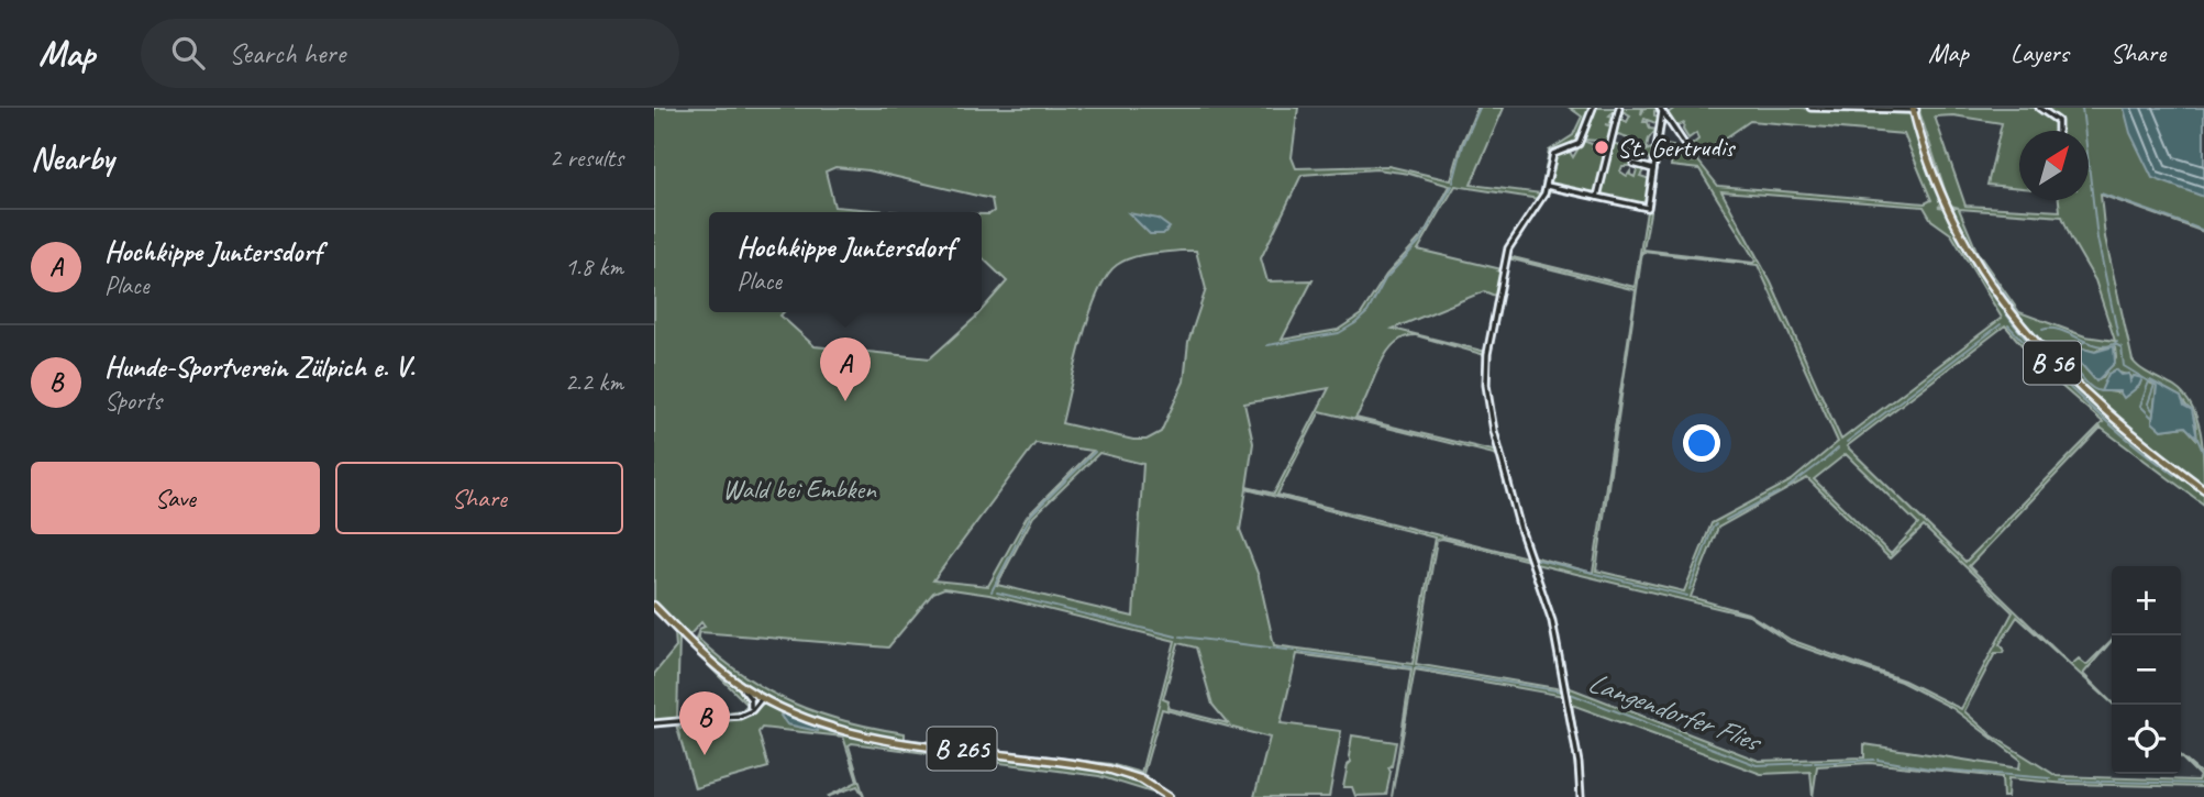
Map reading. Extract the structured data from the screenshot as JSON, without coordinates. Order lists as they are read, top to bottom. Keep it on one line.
{"streets":{"main road":["B 56","B 265"]},"water":["Langendorfer Flies"],"parks":["Wald bei Embken"],"places":["St. Gertrudis"],"north":"top right","page":{"header":"Map","search":"Search here","nav":["Map","Layers","Share"],"heading":["Nearby","2 results"],"list":[{"mark":"A","name":"Hochkippe Juntersdorf","note":"Place","value":"1.8 km"},{"mark":"B","name":"Hunde-Sportverein Zülpich e. V.","note":"Sports","value":"2.2 km"}],"popup":["Hochkippe Juntersdorf","Place"],"pins":["A","B"],"buttons":["Save","Share"],"map_buttons":["+","−"]}}
